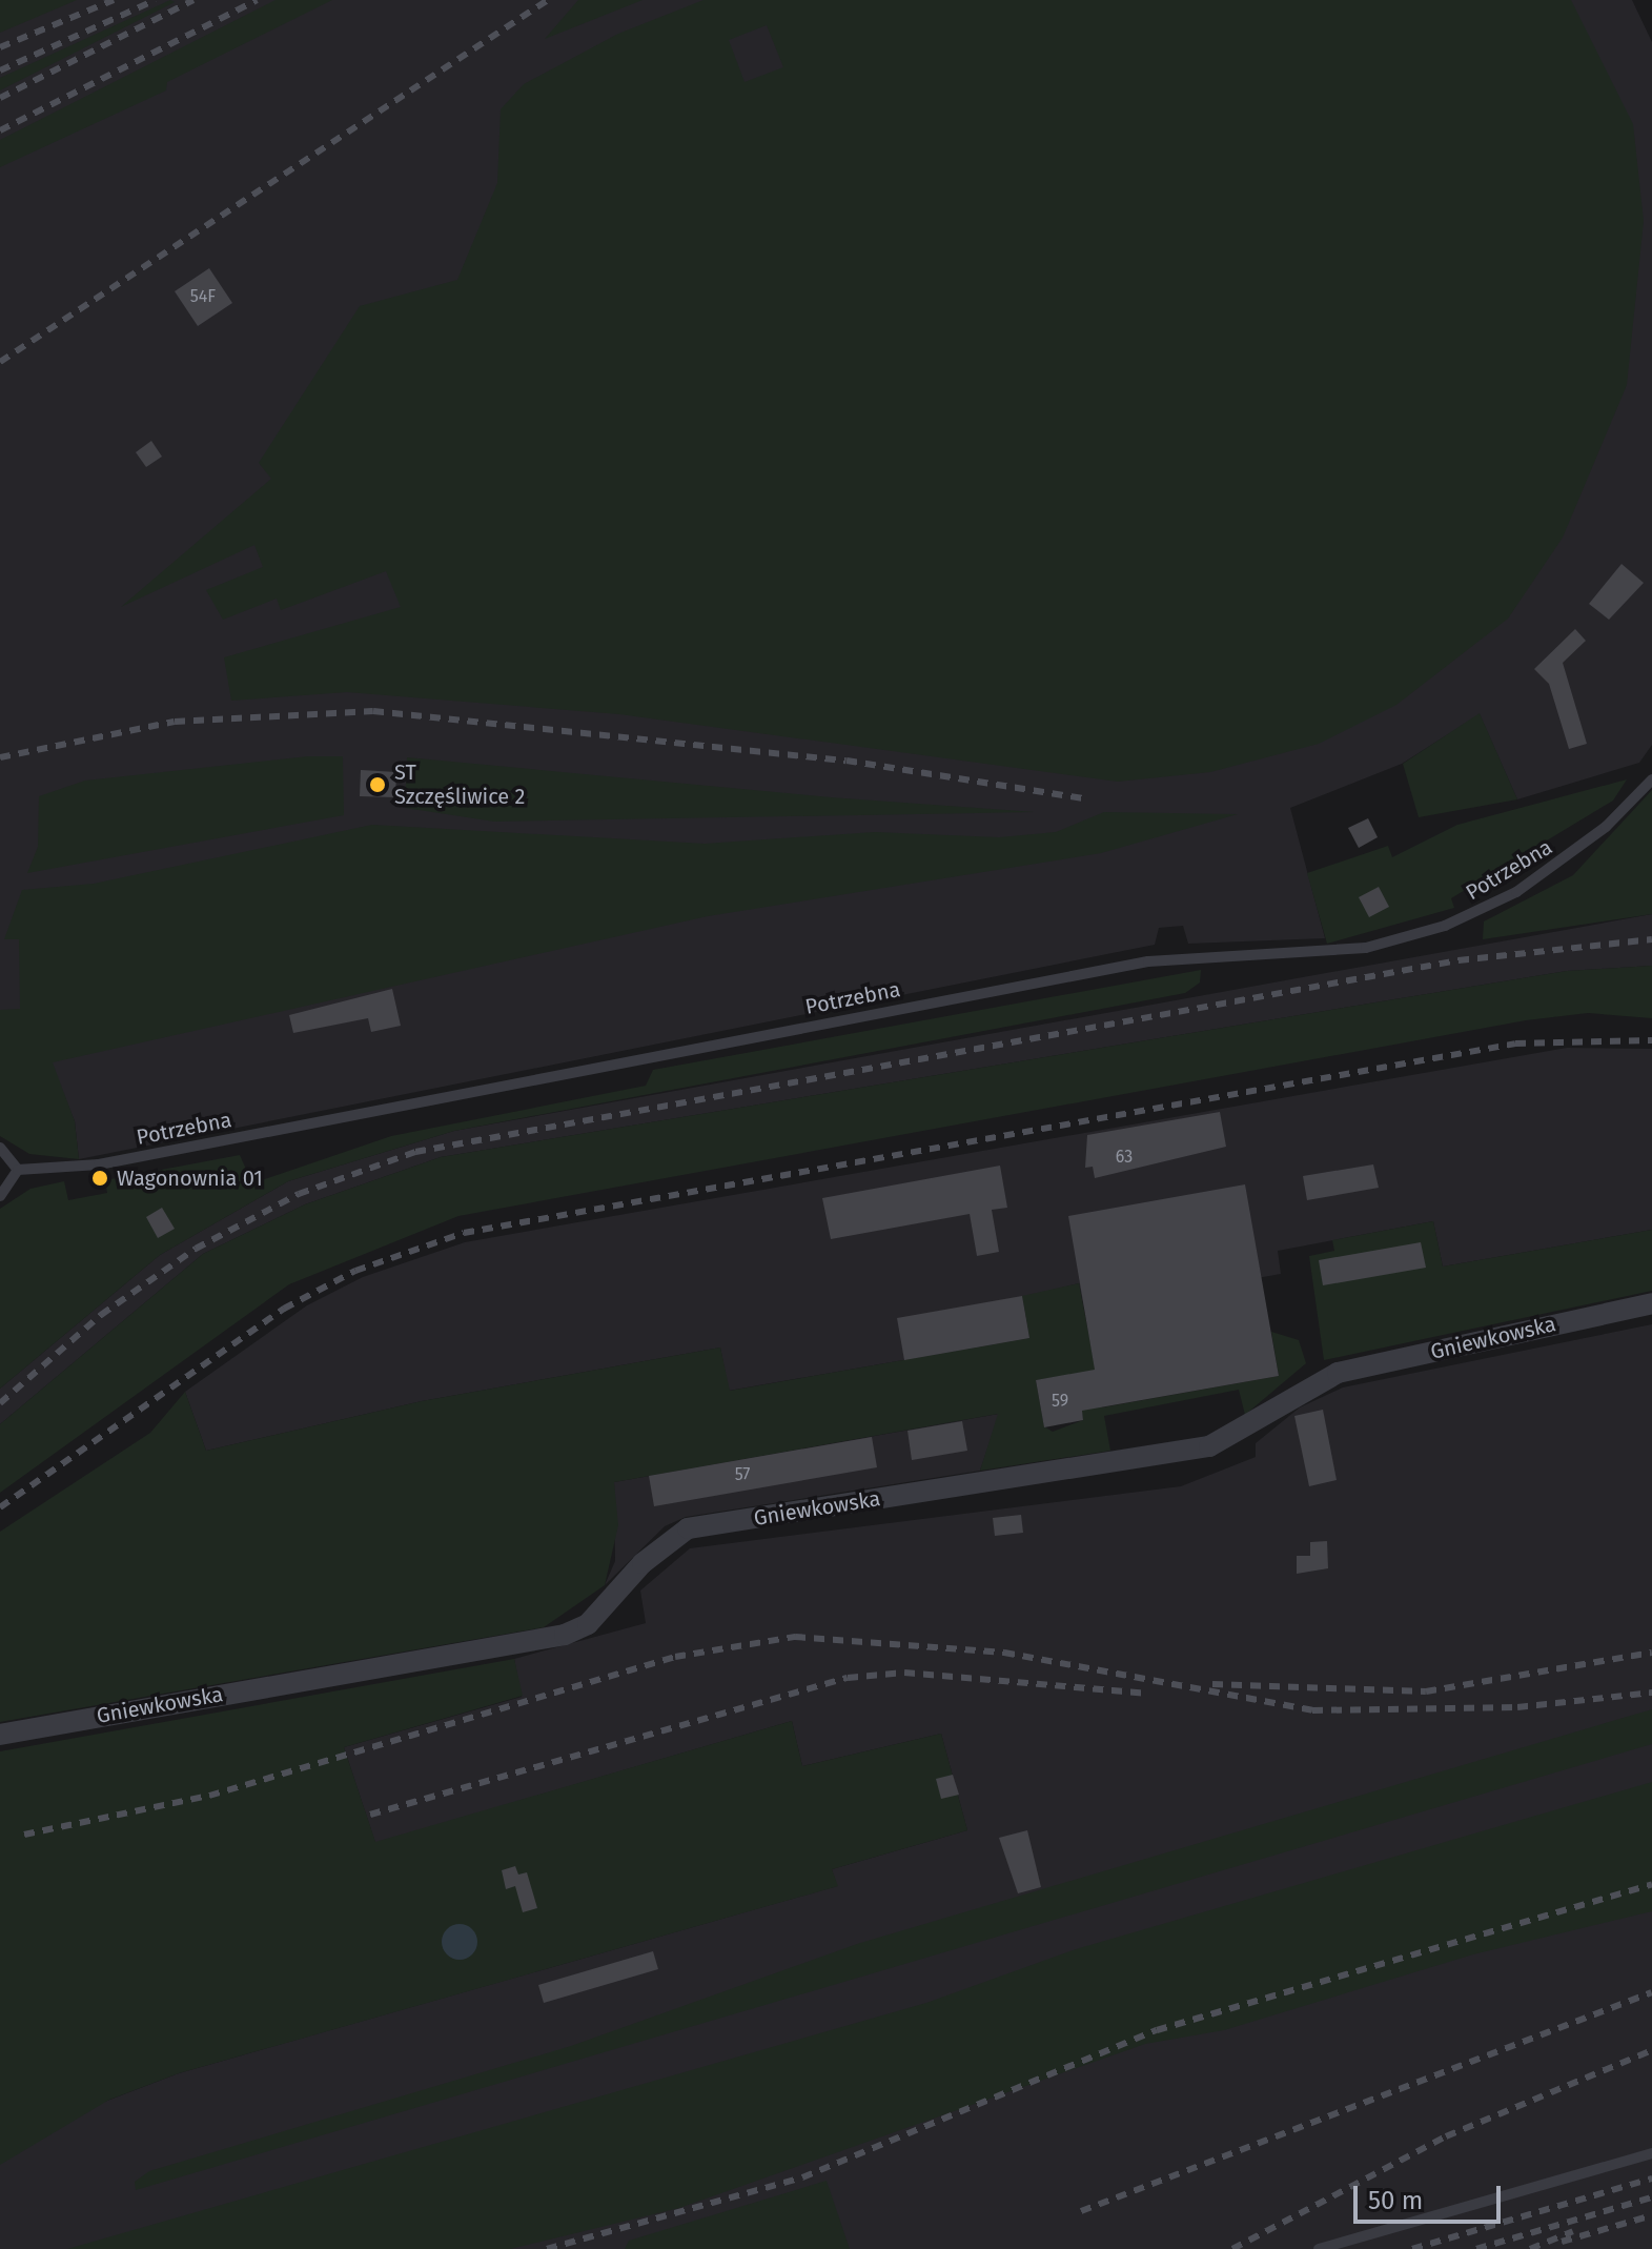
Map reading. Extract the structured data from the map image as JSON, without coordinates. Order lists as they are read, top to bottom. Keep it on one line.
{"streets":{"street":["Gniewkowska"],"lane":["Potrzebna"]},"places":["ST Szczęśliwice 2","Wagonownia 01"],"house_numbers":["54F","63","59","57"],"scale_bar":"50 m"}
